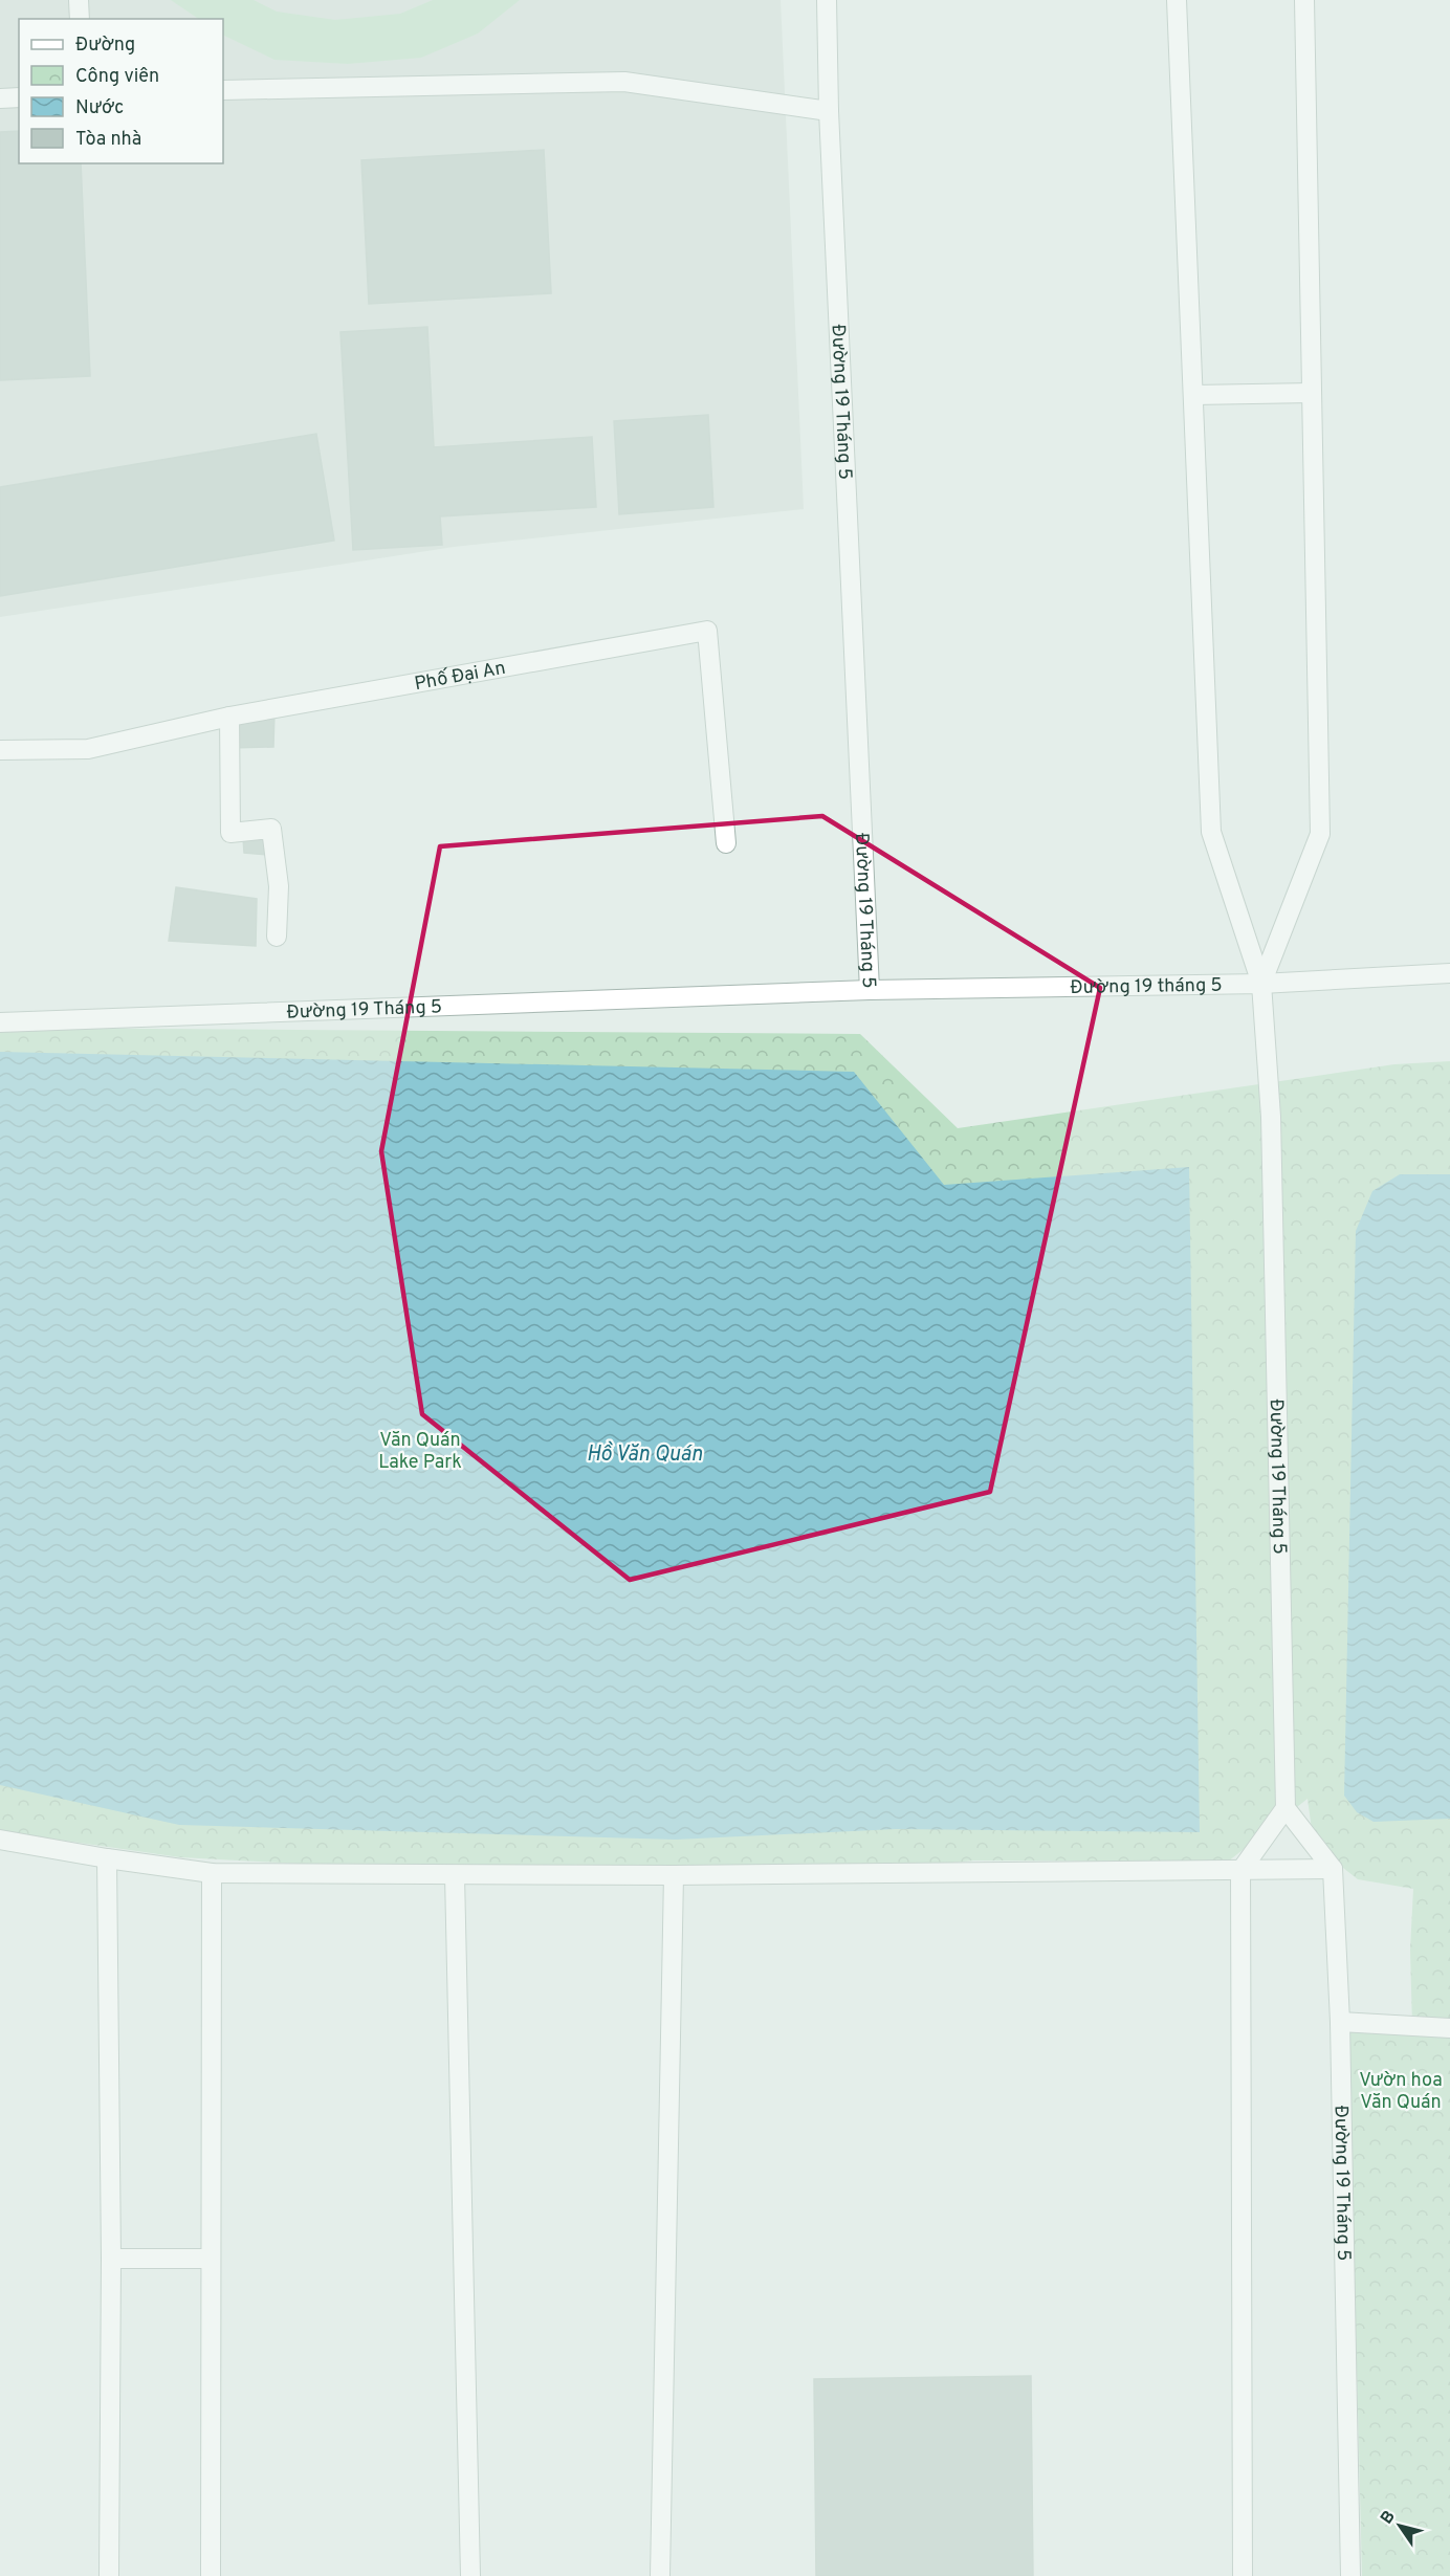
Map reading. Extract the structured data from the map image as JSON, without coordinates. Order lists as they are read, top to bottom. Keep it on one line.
{"streets":{"street":["Đường 19 Tháng 5","Phố Đại An","Đường 19 tháng 5"]},"crossings":[["Đường 19 Tháng 5","Đường 19 tháng 5"]],"water":["Hồ Văn Quán"],"parks":["Văn Quán Lake Park","Vườn hoa Văn Quán"],"legend":["Đường","Công viên","Nước","Tòa nhà"],"north":"top left"}
